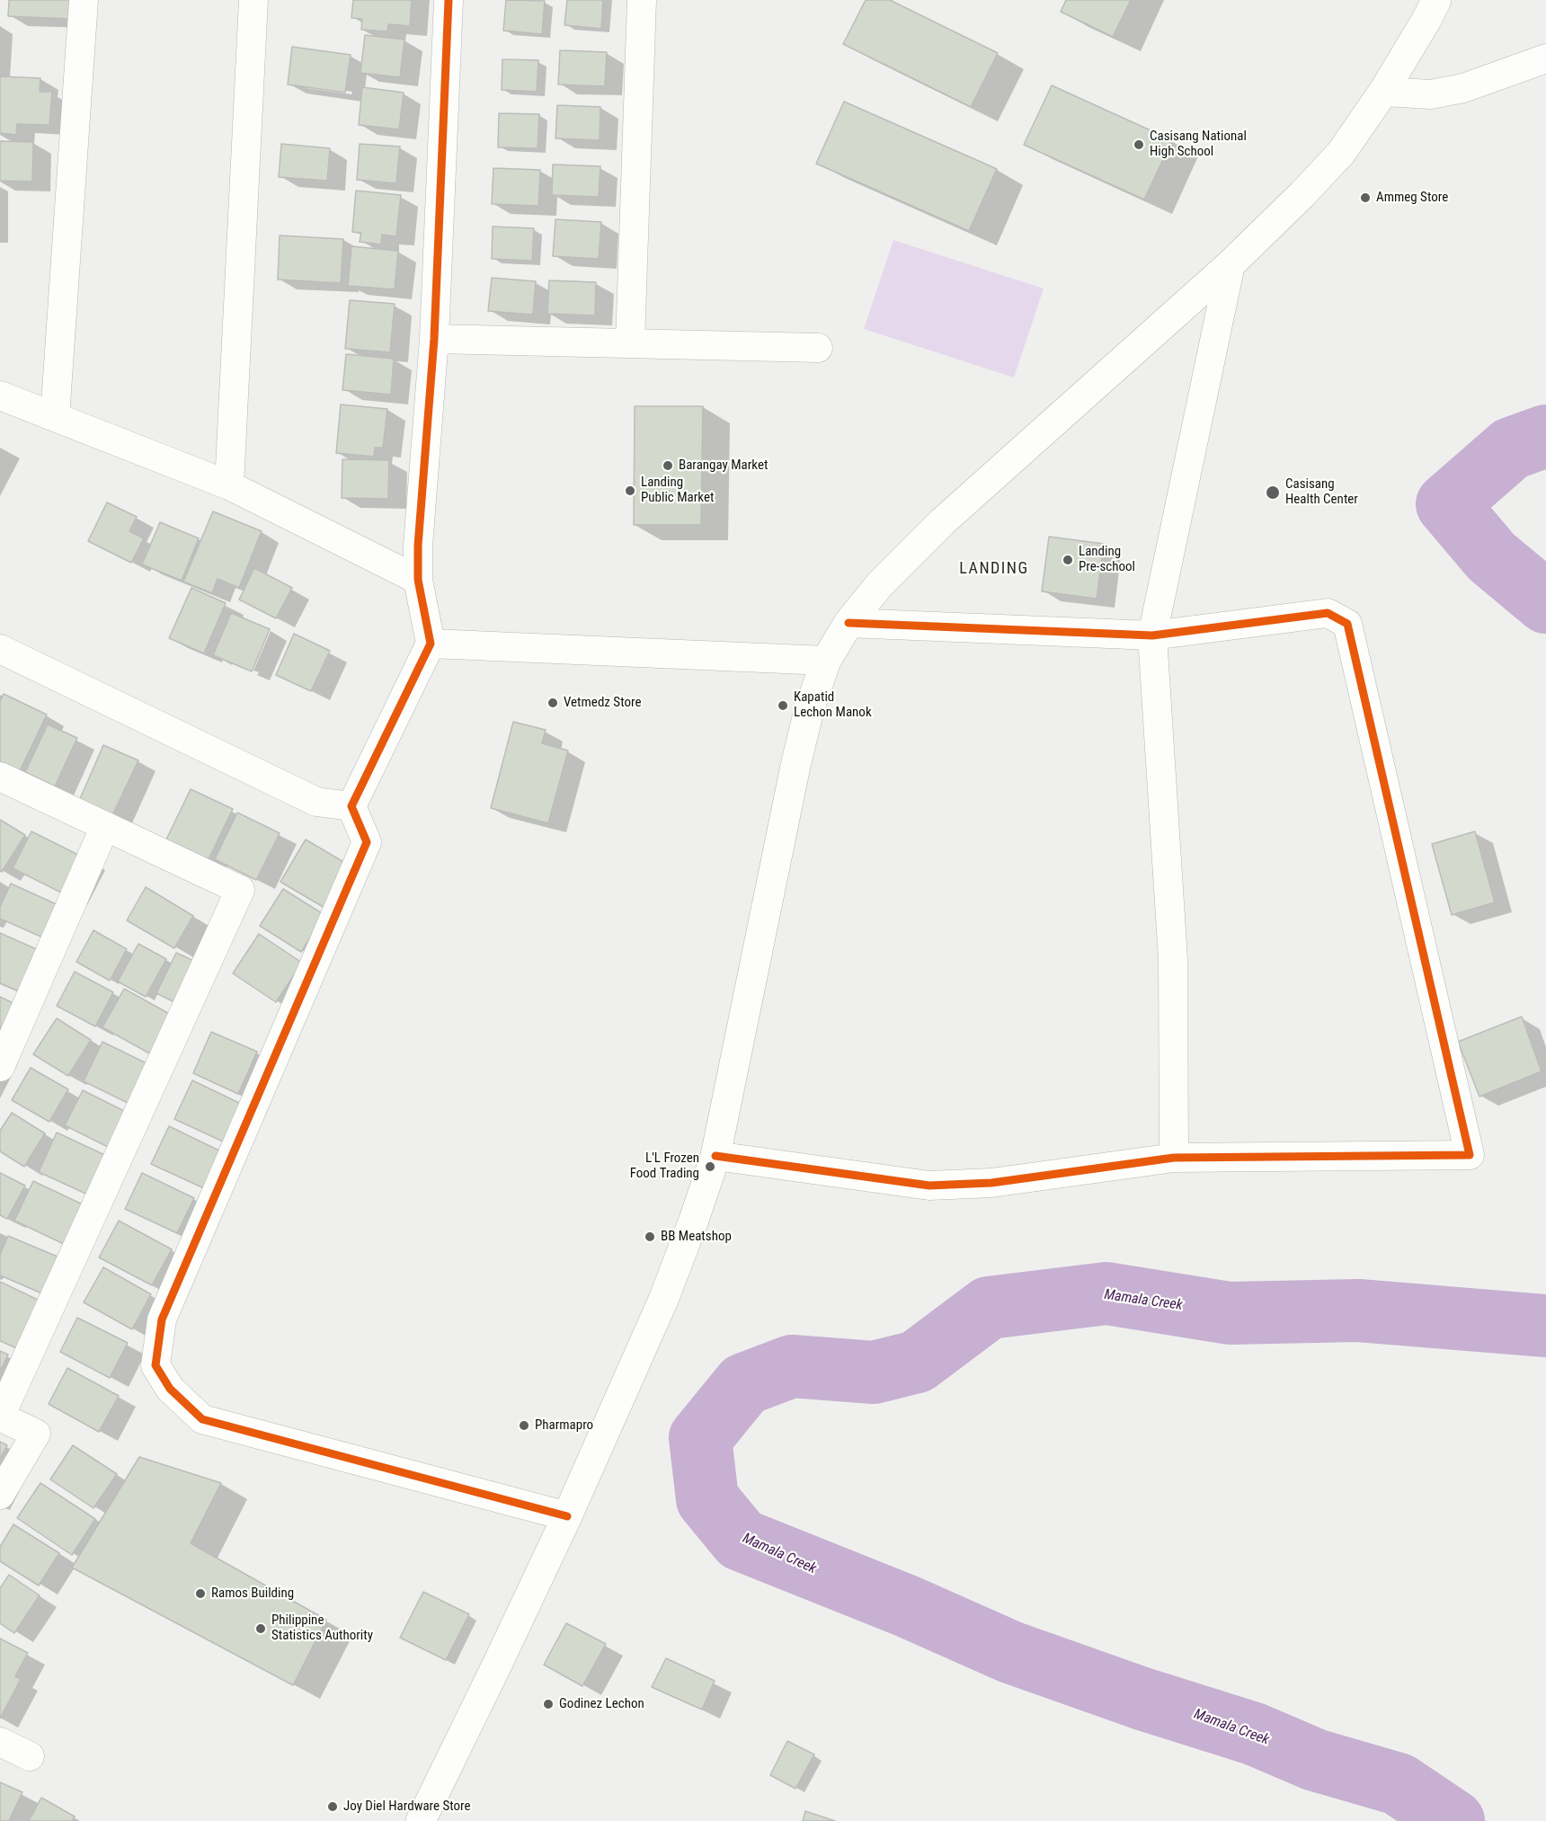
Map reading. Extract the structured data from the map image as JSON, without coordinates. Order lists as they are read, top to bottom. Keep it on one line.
{"districts":["LANDING"],"water":["Mamala Creek"],"places":["Casisang National High School","Ammeg Store","Barangay Market","Landing Public Market","Casisang Health Center","Landing Pre-school","Vetmedz Store","Kapatid Lechon Manok","L'L Frozen Food Trading","BB Meatshop","Pharmapro","Ramos Building","Philippine Statistics Authority","Godinez Lechon","Joy Diel Hardware Store"]}
